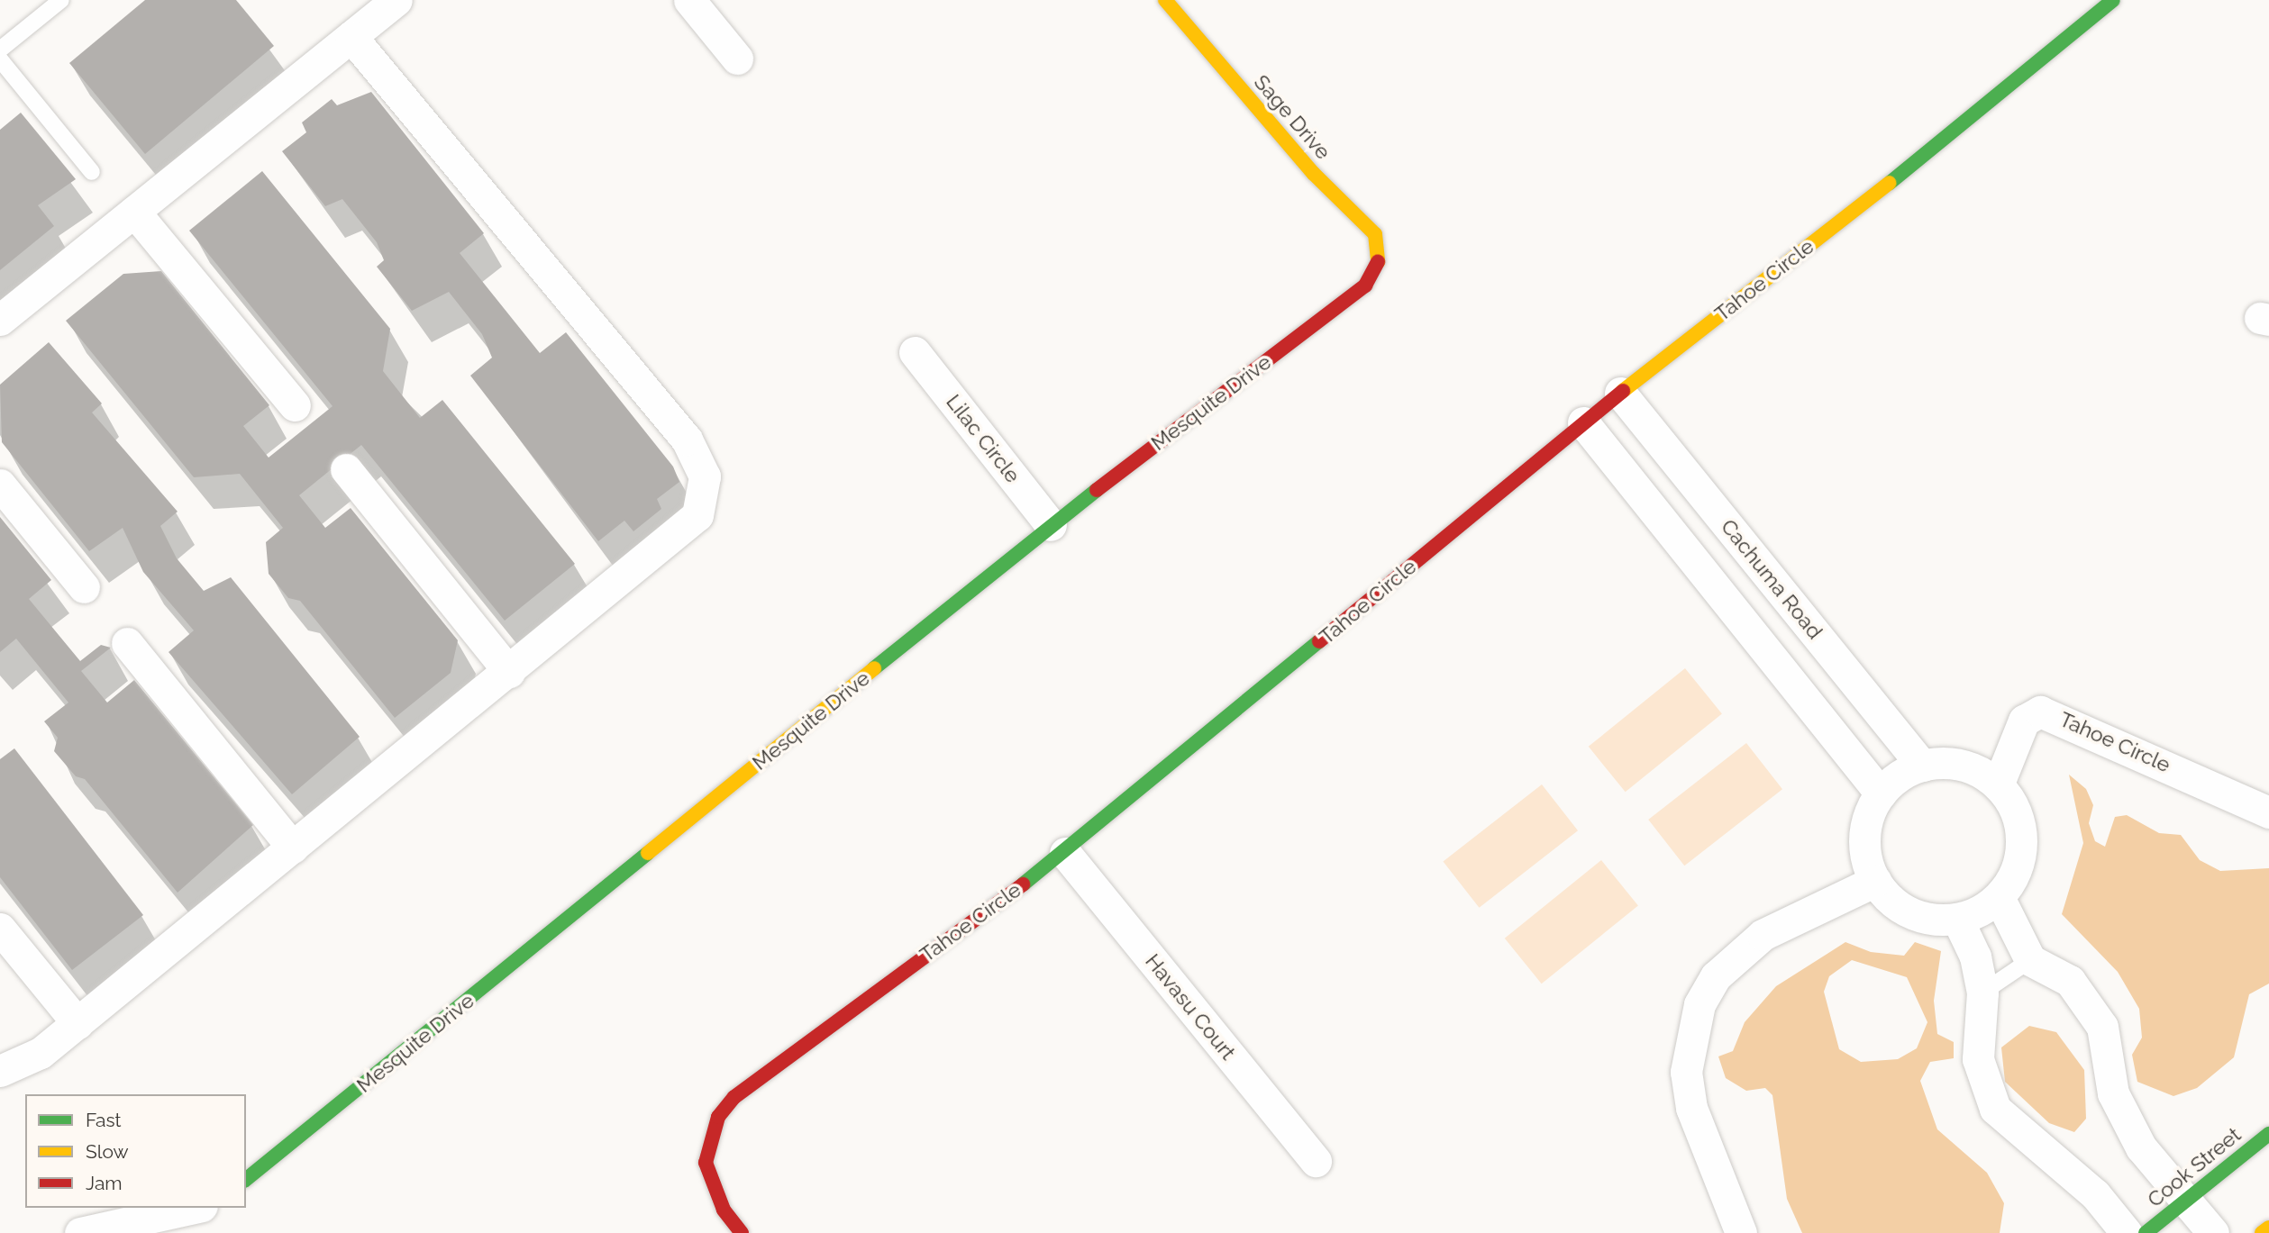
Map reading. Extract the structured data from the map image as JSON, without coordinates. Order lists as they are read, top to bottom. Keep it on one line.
{"streets":{"street":["Sage Drive","Tahoe Circle","Mesquite Drive","Lilac Circle","Cachuma Road","Havasu Court","Cook Street"]},"crossings":[["Sage Drive","Mesquite Drive"],["Tahoe Circle","Cachuma Road"],["Tahoe Circle","Havasu Court"],["Mesquite Drive","Lilac Circle"]],"legend":["Fast","Slow","Jam"]}
